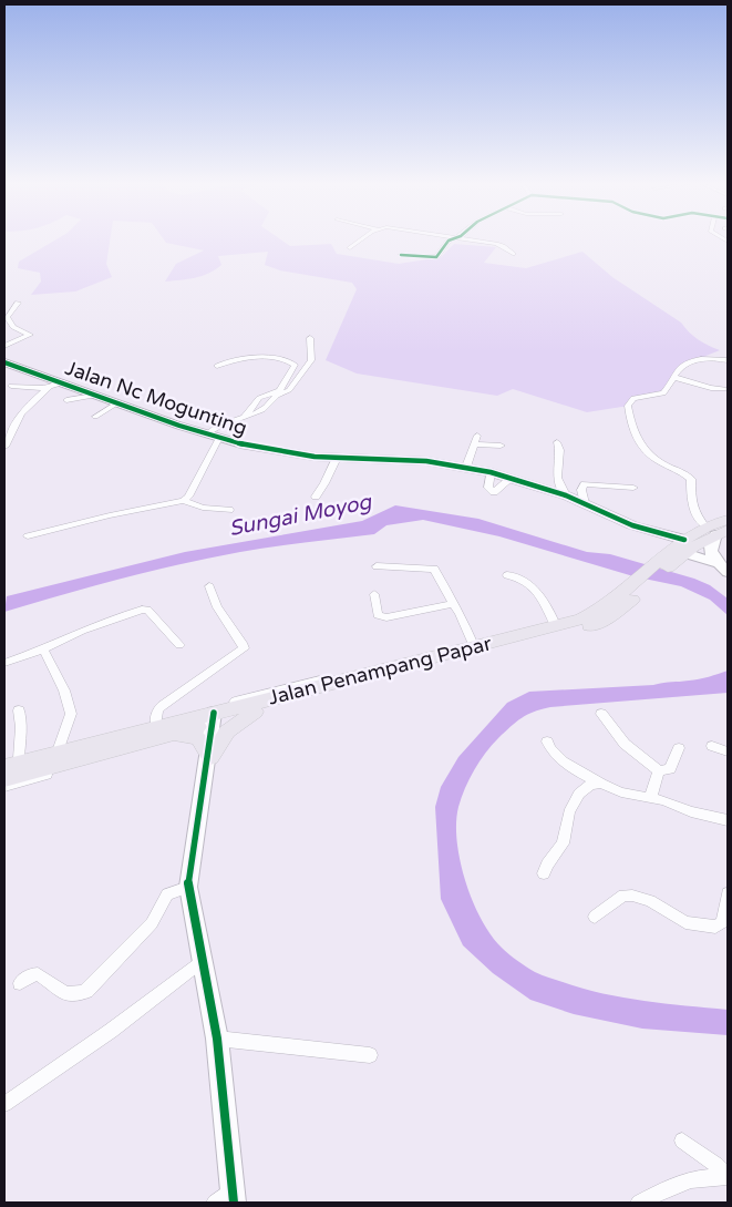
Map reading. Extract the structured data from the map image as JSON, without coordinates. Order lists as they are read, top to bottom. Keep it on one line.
{"streets":{"main road":["Jalan Penampang Papar"],"street":["Jalan Nc Mogunting"]},"crossings":[["Jalan Nc Mogunting","Jalan Penampang Papar"]],"water":["Sungai Moyog"]}
